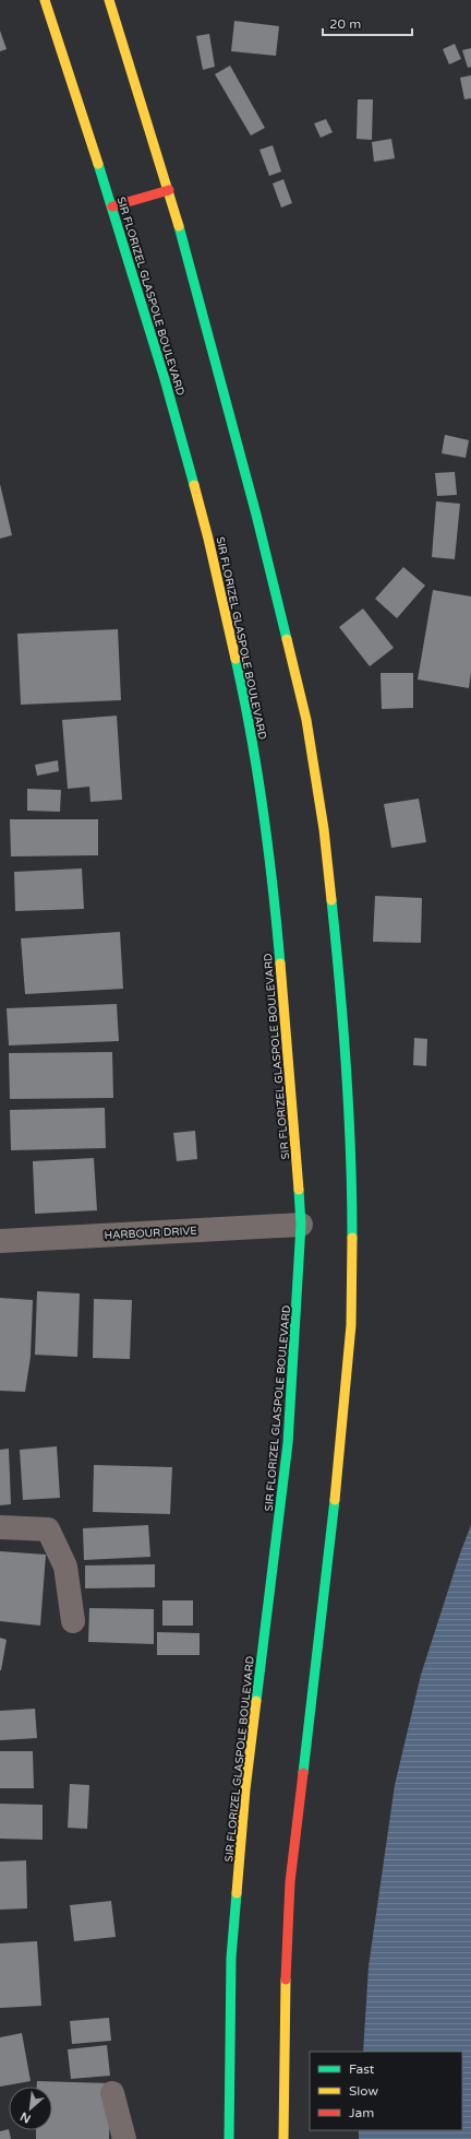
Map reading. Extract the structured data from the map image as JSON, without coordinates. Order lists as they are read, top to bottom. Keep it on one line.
{"streets":{"highway":["SIR FLORIZEL GLASPOLE BOULEVARD"],"street":["HARBOUR DRIVE"]},"crossings":[["SIR FLORIZEL GLASPOLE BOULEVARD","HARBOUR DRIVE"]],"legend":["Fast","Slow","Jam"],"scale_bar":"20 m","north":"bottom left"}
